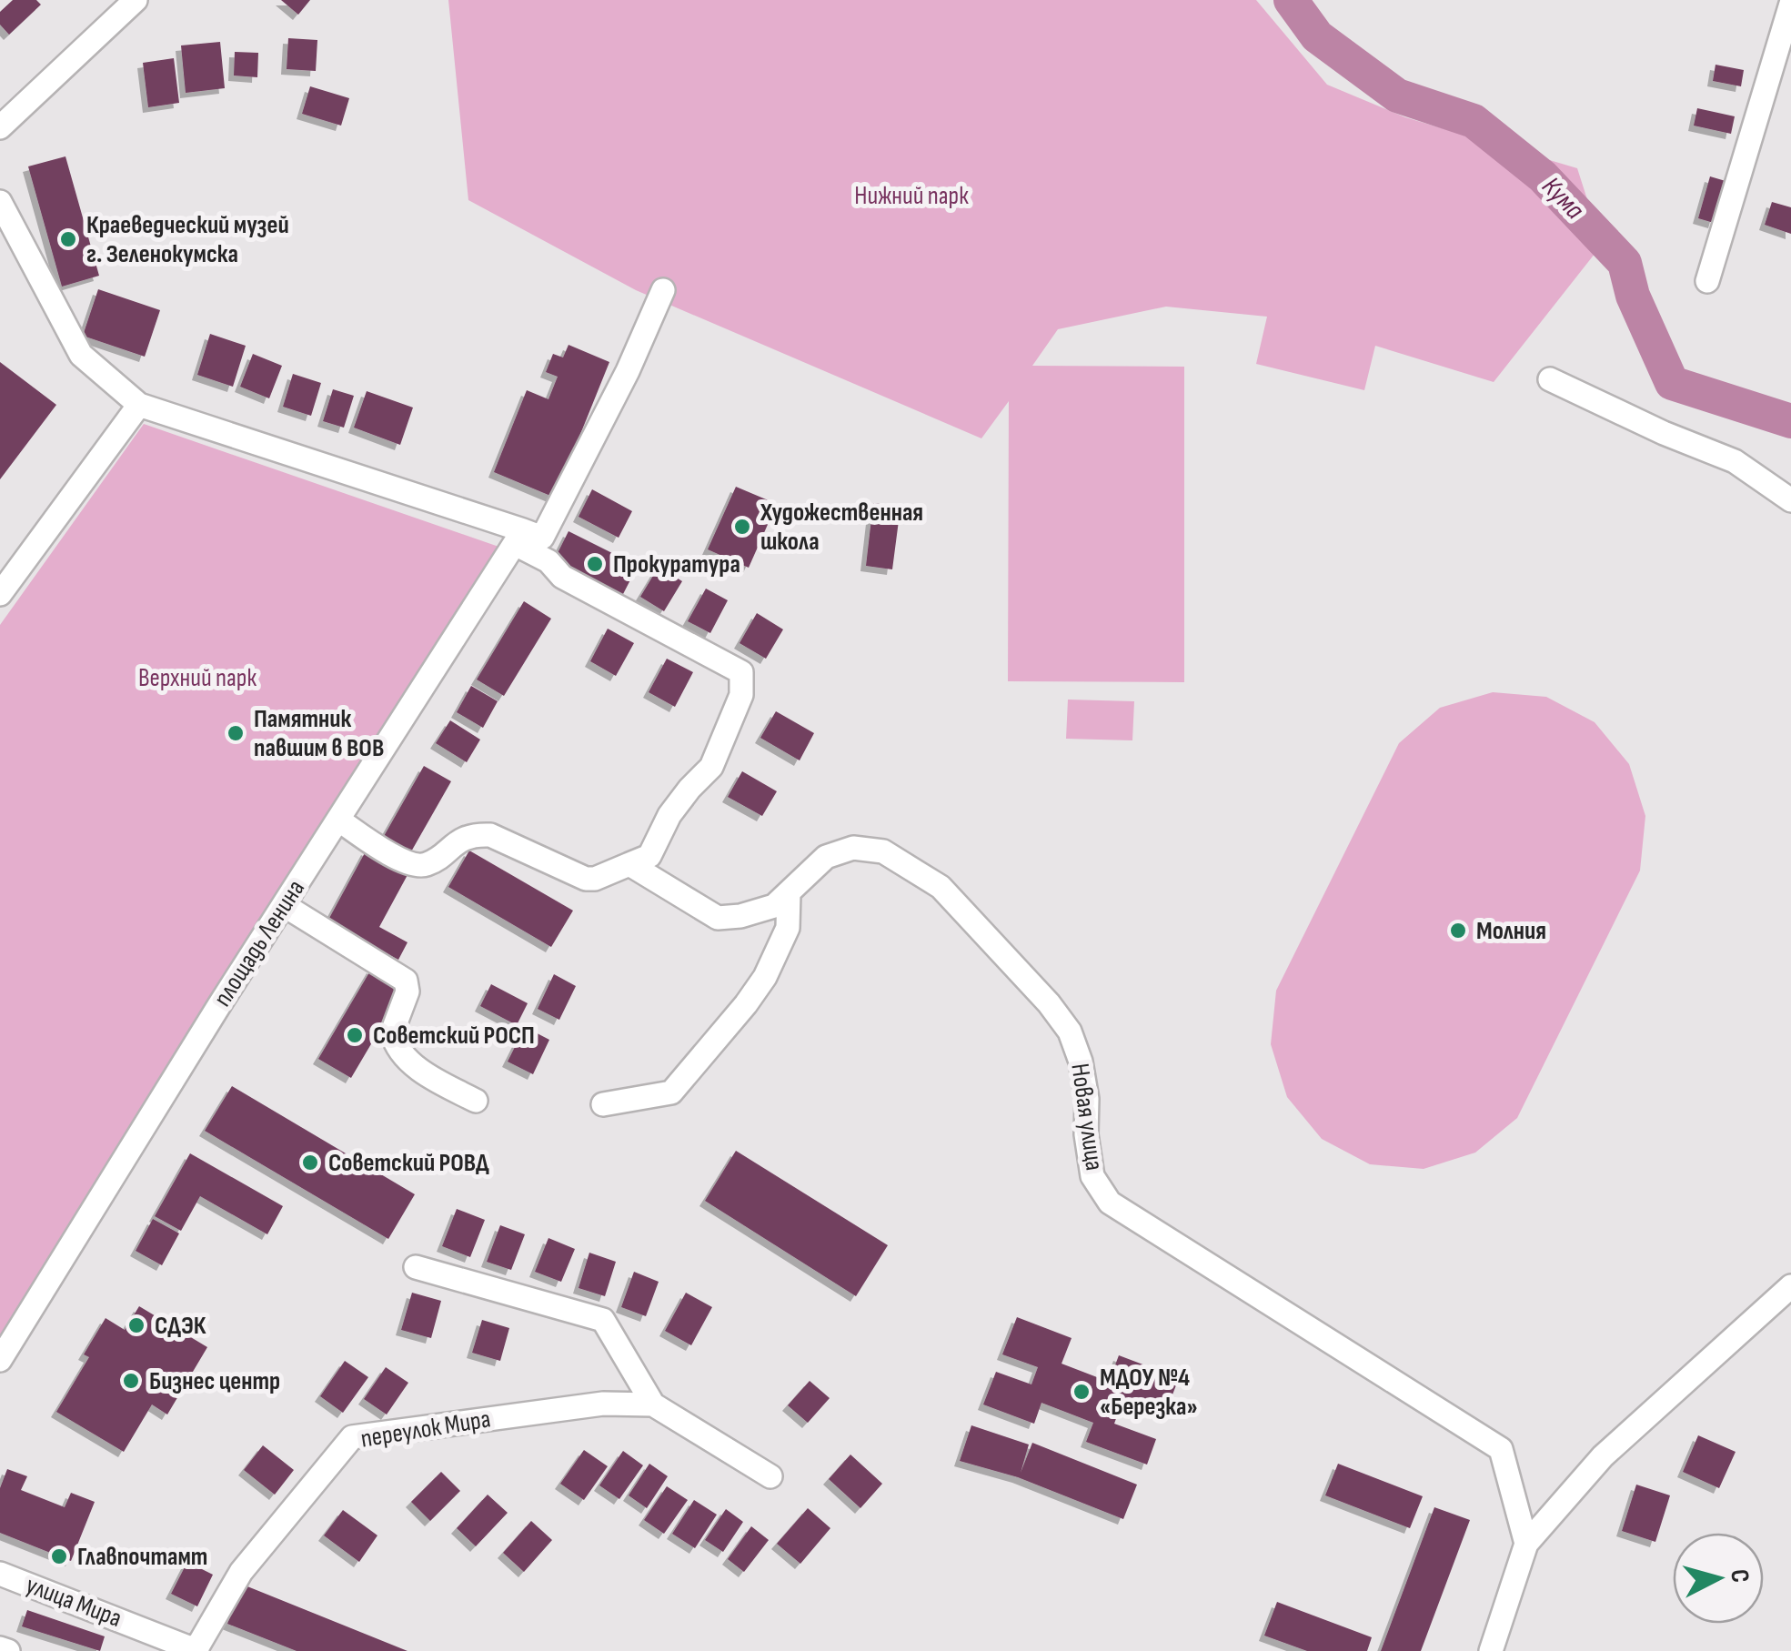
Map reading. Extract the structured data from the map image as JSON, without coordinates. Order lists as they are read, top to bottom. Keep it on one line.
{"streets":{"street":["площадь Ленина","Новая улица","переулок Мира","улица Мира"]},"crossings":[["переулок Мира","улица Мира"]],"water":["Кума"],"parks":["Нижний парк","Верхний парк"],"places":["Краеведческий музей г. Зеленокумска","Художественная школа","Прокуратура","Памятник павшим в ВОВ","Молния","Советский РОСП","Советский РОВД","СДЭК","Бизнес центр","МДОУ №4 «Березка»","Главпочтамт"],"north":"right"}
